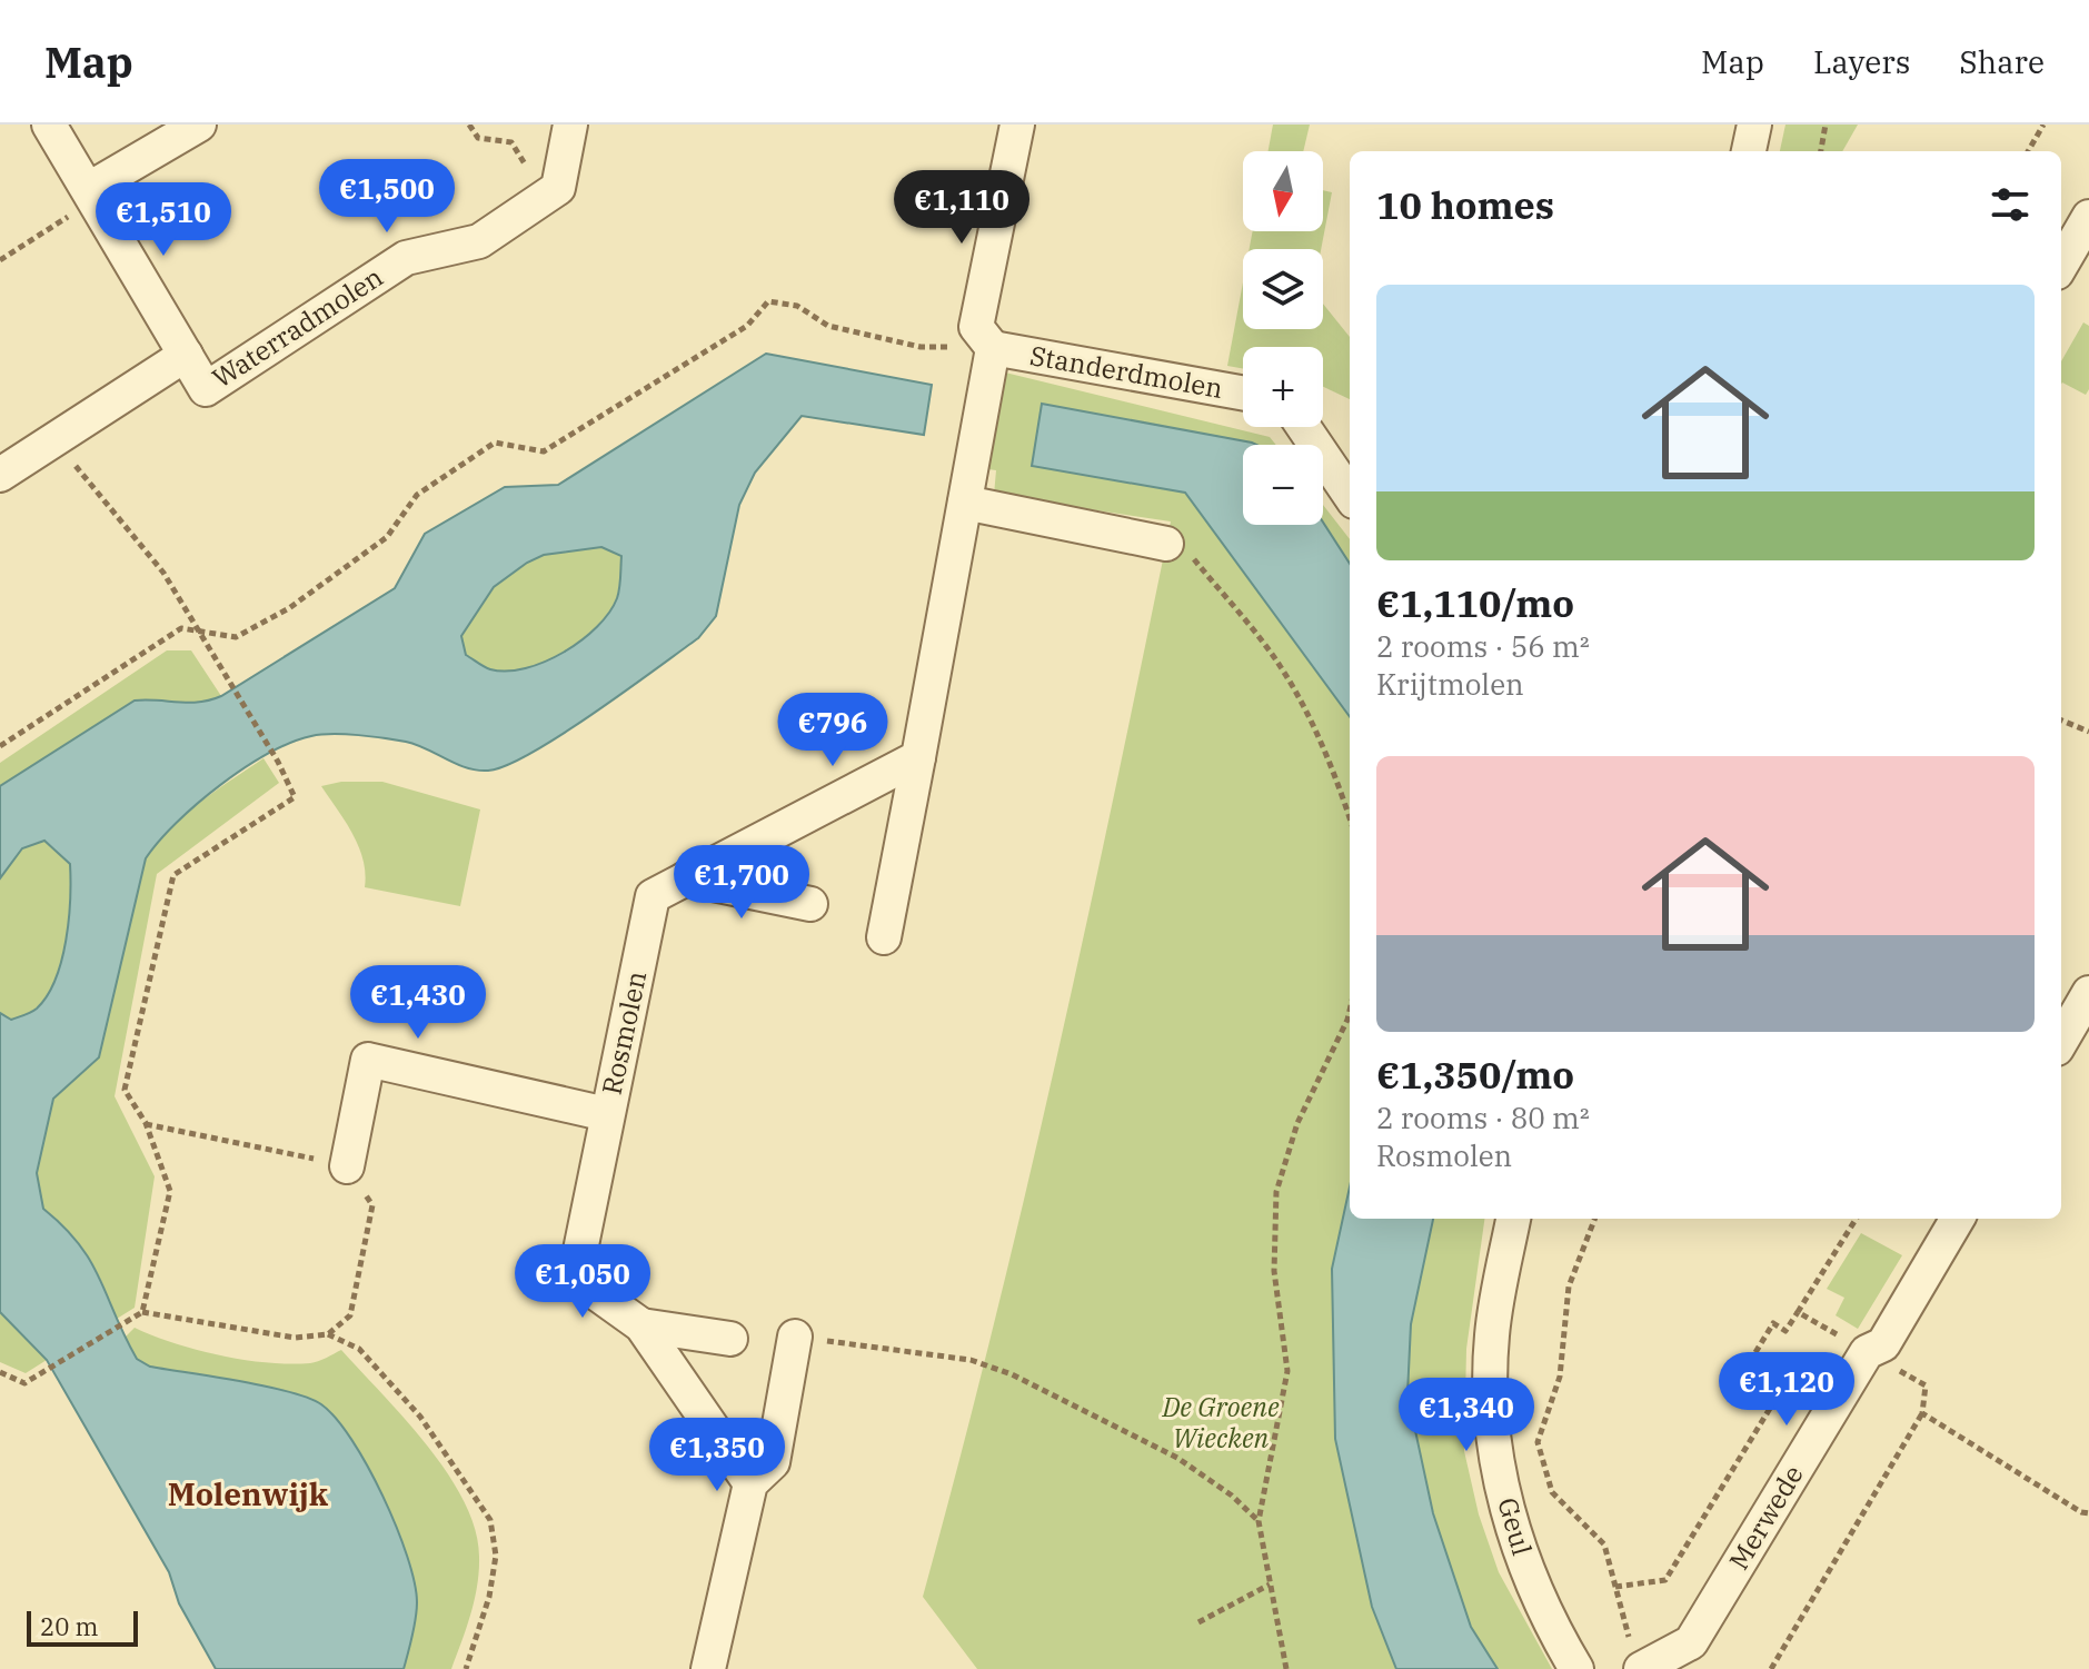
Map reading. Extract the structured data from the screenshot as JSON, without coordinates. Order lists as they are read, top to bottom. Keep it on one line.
{"streets":{"street":["Waterradmolen","Standerdmolen","Rosmolen","Merwede","Geul"]},"districts":["Molenwijk"],"parks":["De Groene Wiecken"],"scale_bar":"20 m","north":"bottom","page":{"header":"Map","nav":["Map","Layers","Share"],"map_buttons":["+","−"],"heading":"10 homes","price":["€1,500","€1,110","€1,510","€796","€1,700","€1,430","€1,050","€1,120","€1,340","€1,350"],"list":[{"name":"€1,110/mo","note":"2 rooms · 56 m² · Krijtmolen"},{"name":"€1,350/mo","note":"2 rooms · 80 m² · Rosmolen"}],"scale":"20 m"}}
